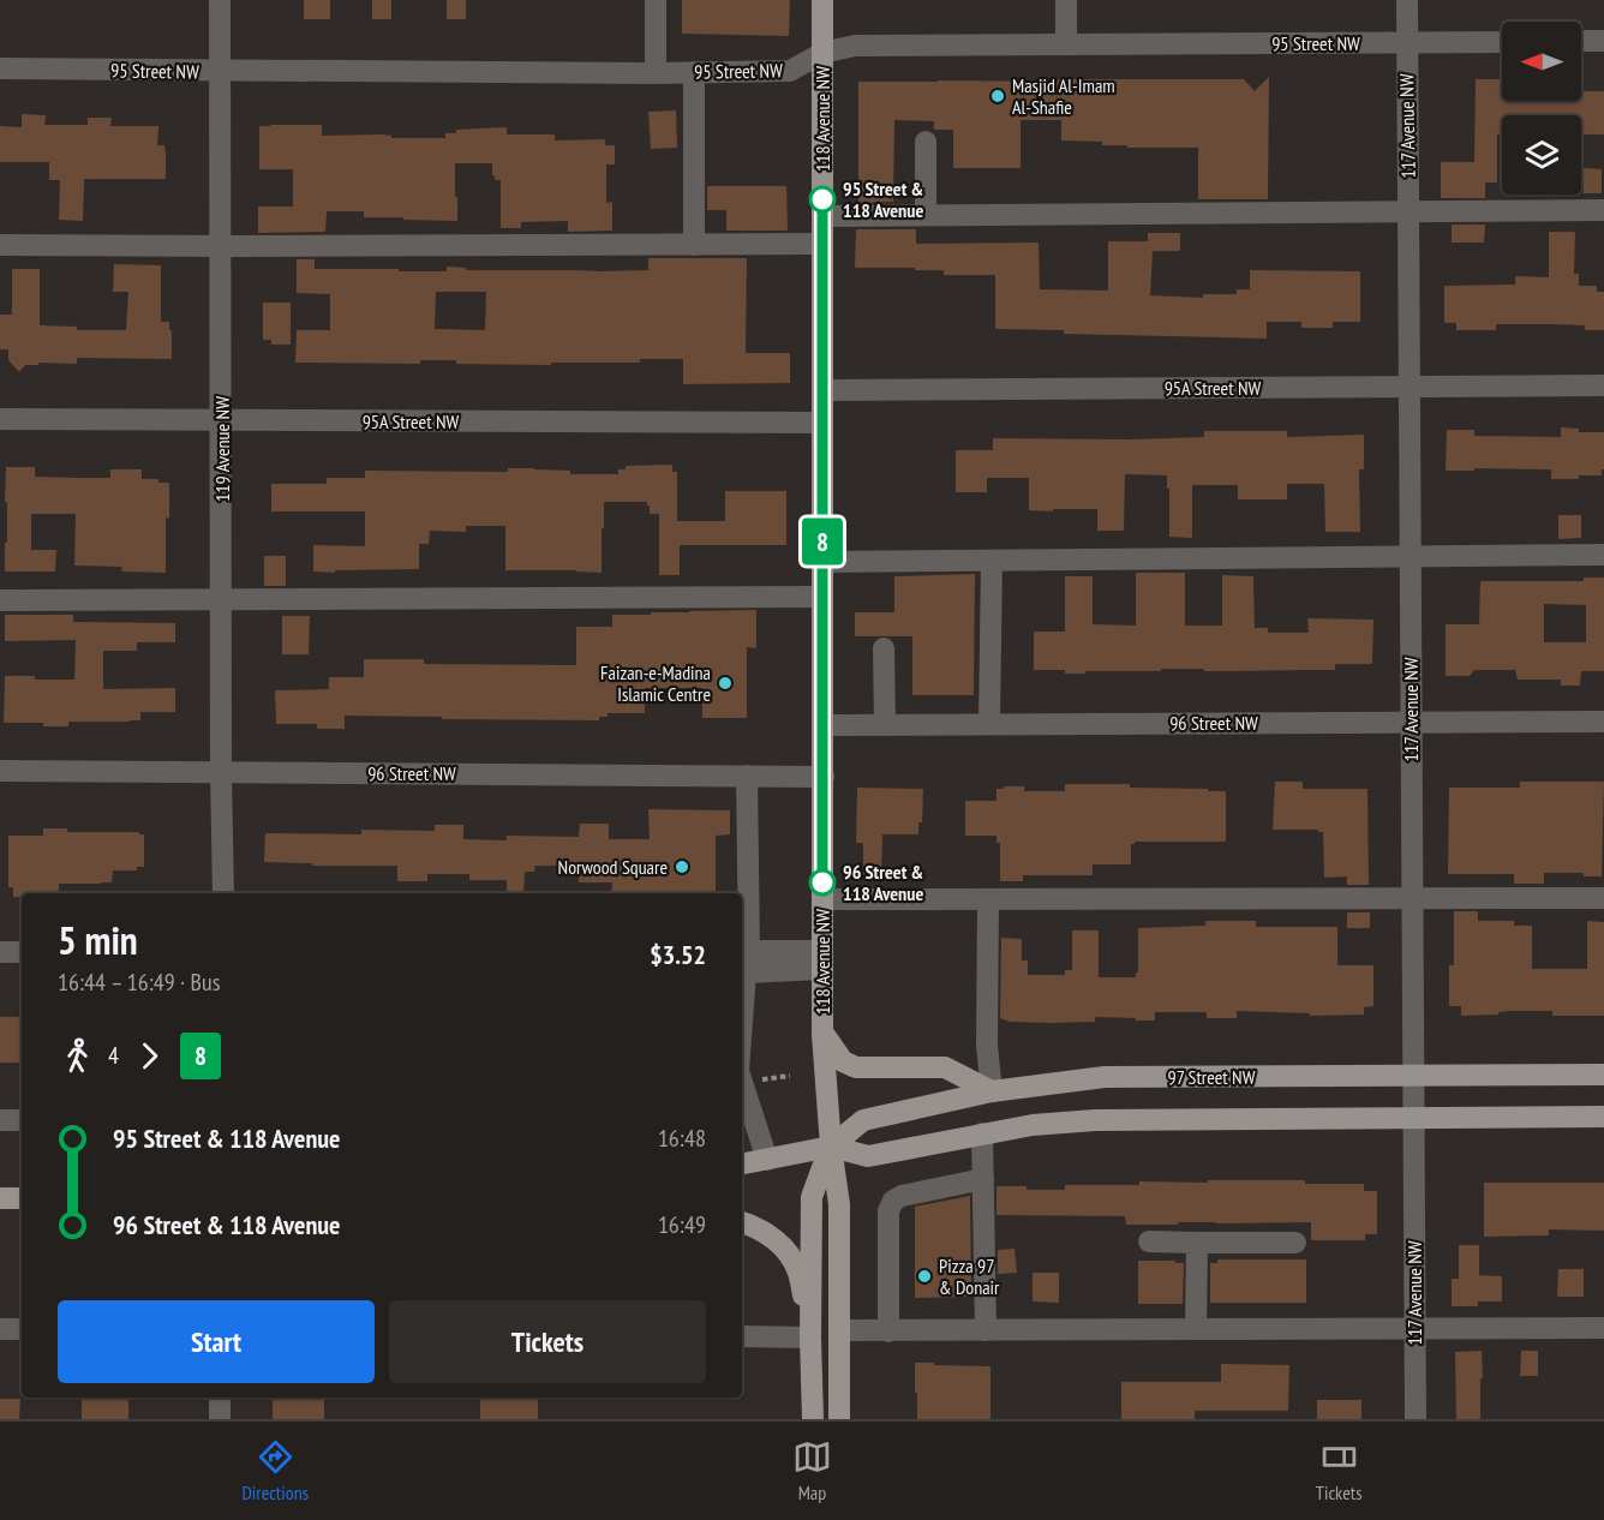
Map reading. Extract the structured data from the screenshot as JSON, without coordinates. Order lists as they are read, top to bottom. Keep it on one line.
{"streets":{"main road":["118 Avenue NW","97 Street NW"],"street":["95 Street NW","117 Avenue NW","95A Street NW","119 Avenue NW","96 Street NW"]},"crossings":[["95 Street NW","118 Avenue NW"],["95 Street NW","117 Avenue NW"],["95 Street NW","119 Avenue NW"],["118 Avenue NW","95A Street NW"],["118 Avenue NW","96 Street NW"],["118 Avenue NW","97 Street NW"],["117 Avenue NW","95A Street NW"],["117 Avenue NW","96 Street NW"],["117 Avenue NW","97 Street NW"],["95A Street NW","119 Avenue NW"],["119 Avenue NW","96 Street NW"]],"places":["Masjid Al-Imam Al-Shafie","95 Street & 118 Avenue","Faizan-e-Madina Islamic Centre","Norwood Square","96 Street & 118 Avenue","Pizza 97 & Donair"],"lines":["bus line 8"],"north":"left","page":{"on_map":"8","heading":["5 min","16:44 – 16:49 · Bus","$3.52"],"legs":["4","8"],"list":[{"name":"95 Street & 118 Avenue","value":"16:48"},{"name":"96 Street & 118 Avenue","value":"16:49"}],"buttons":["Start","Tickets"],"tabs":["Directions","Map","Tickets"]}}
